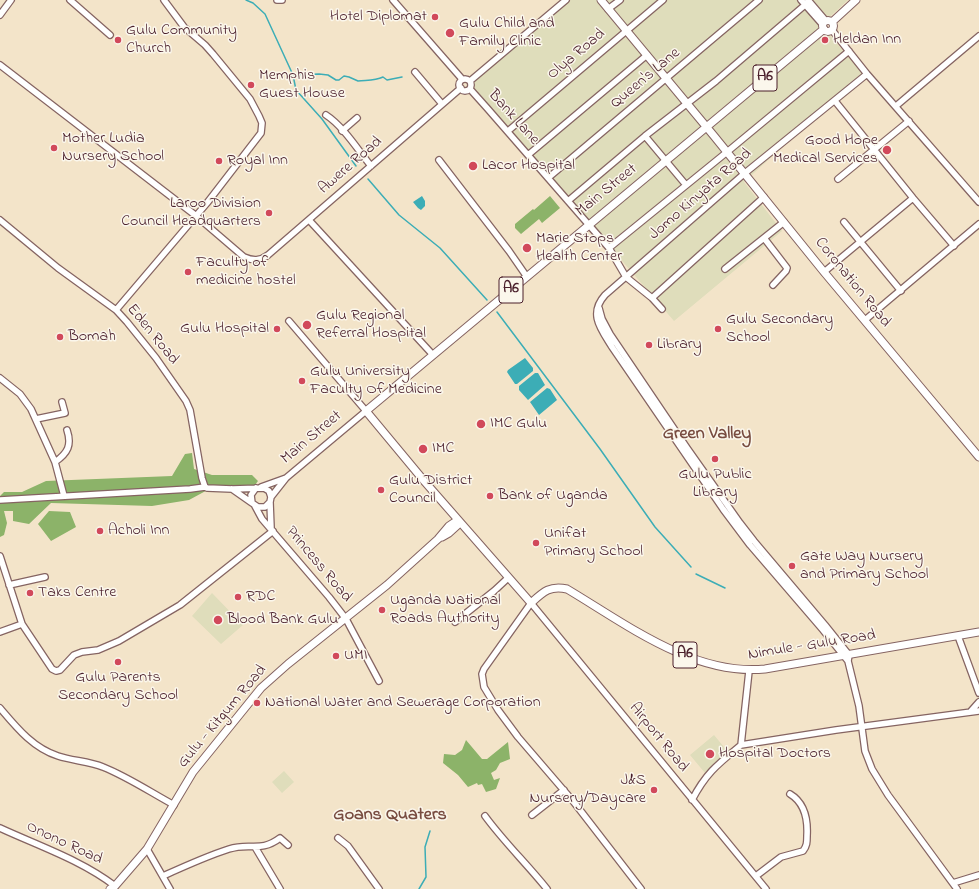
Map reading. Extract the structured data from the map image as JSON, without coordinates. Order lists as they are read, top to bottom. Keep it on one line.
{"streets":{"main road":["A6","Main Street","Coronation Road","Nimule - Gulu Road","Gulu - Kitgum Road"],"street":["Olya Road","Queen's Lane","Bank Lane","Awere Road","Jomo Kinyata Road","Eden Road","Princess Road","Airport Road","Onono Road"]},"crossings":[["Olya Road","Bank Lane"],["Olya Road","Coronation Road"],["A6","Main Street"],["A6","Coronation Road"],["Queen's Lane","Bank Lane"],["Queen's Lane","Coronation Road"],["Bank Lane","Awere Road"],["Bank Lane","Main Street"],["Bank Lane","Jomo Kinyata Road"],["Main Street","Coronation Road"],["Jomo Kinyata Road","Coronation Road"],["Jomo Kinyata Road","Nimule - Gulu Road"],["Princess Road","Gulu - Kitgum Road"],["Nimule - Gulu Road","Airport Road"],["Gulu - Kitgum Road","Onono Road"]],"districts":["Green Valley","Goans Quaters"],"places":["Hotel Diplomat","Gulu Child and Family Clinic","Gulu Community Church","Heldan Inn","Memphis Guest House","Mother Ludia Nursery School","Good Hope Medical Services","Royal Inn","Lacor Hospital","Laroo Division Council Headquarters","Marie Stops Health Center","Faculty of medicine hostel","Gulu Regional Referral Hospital","Gulu Hospital","Gulu Secondary School","Bomah","Library","Gulu University Faculty Of Medicine","IMC Gulu","IMC","Gulu Public Library","Gulu District Council","Bank of Uganda","Acholi Inn","Unifat Primary School","Gate Way Nursery and Primary School","Taks Centre","RDC","Uganda National Roads Authority","Blood Bank Gulu","UMI","Gulu Parents Secondary School","National Water and Sewerage Corporation","Hospital Doctors","J&S Nursery/Daycare"]}
